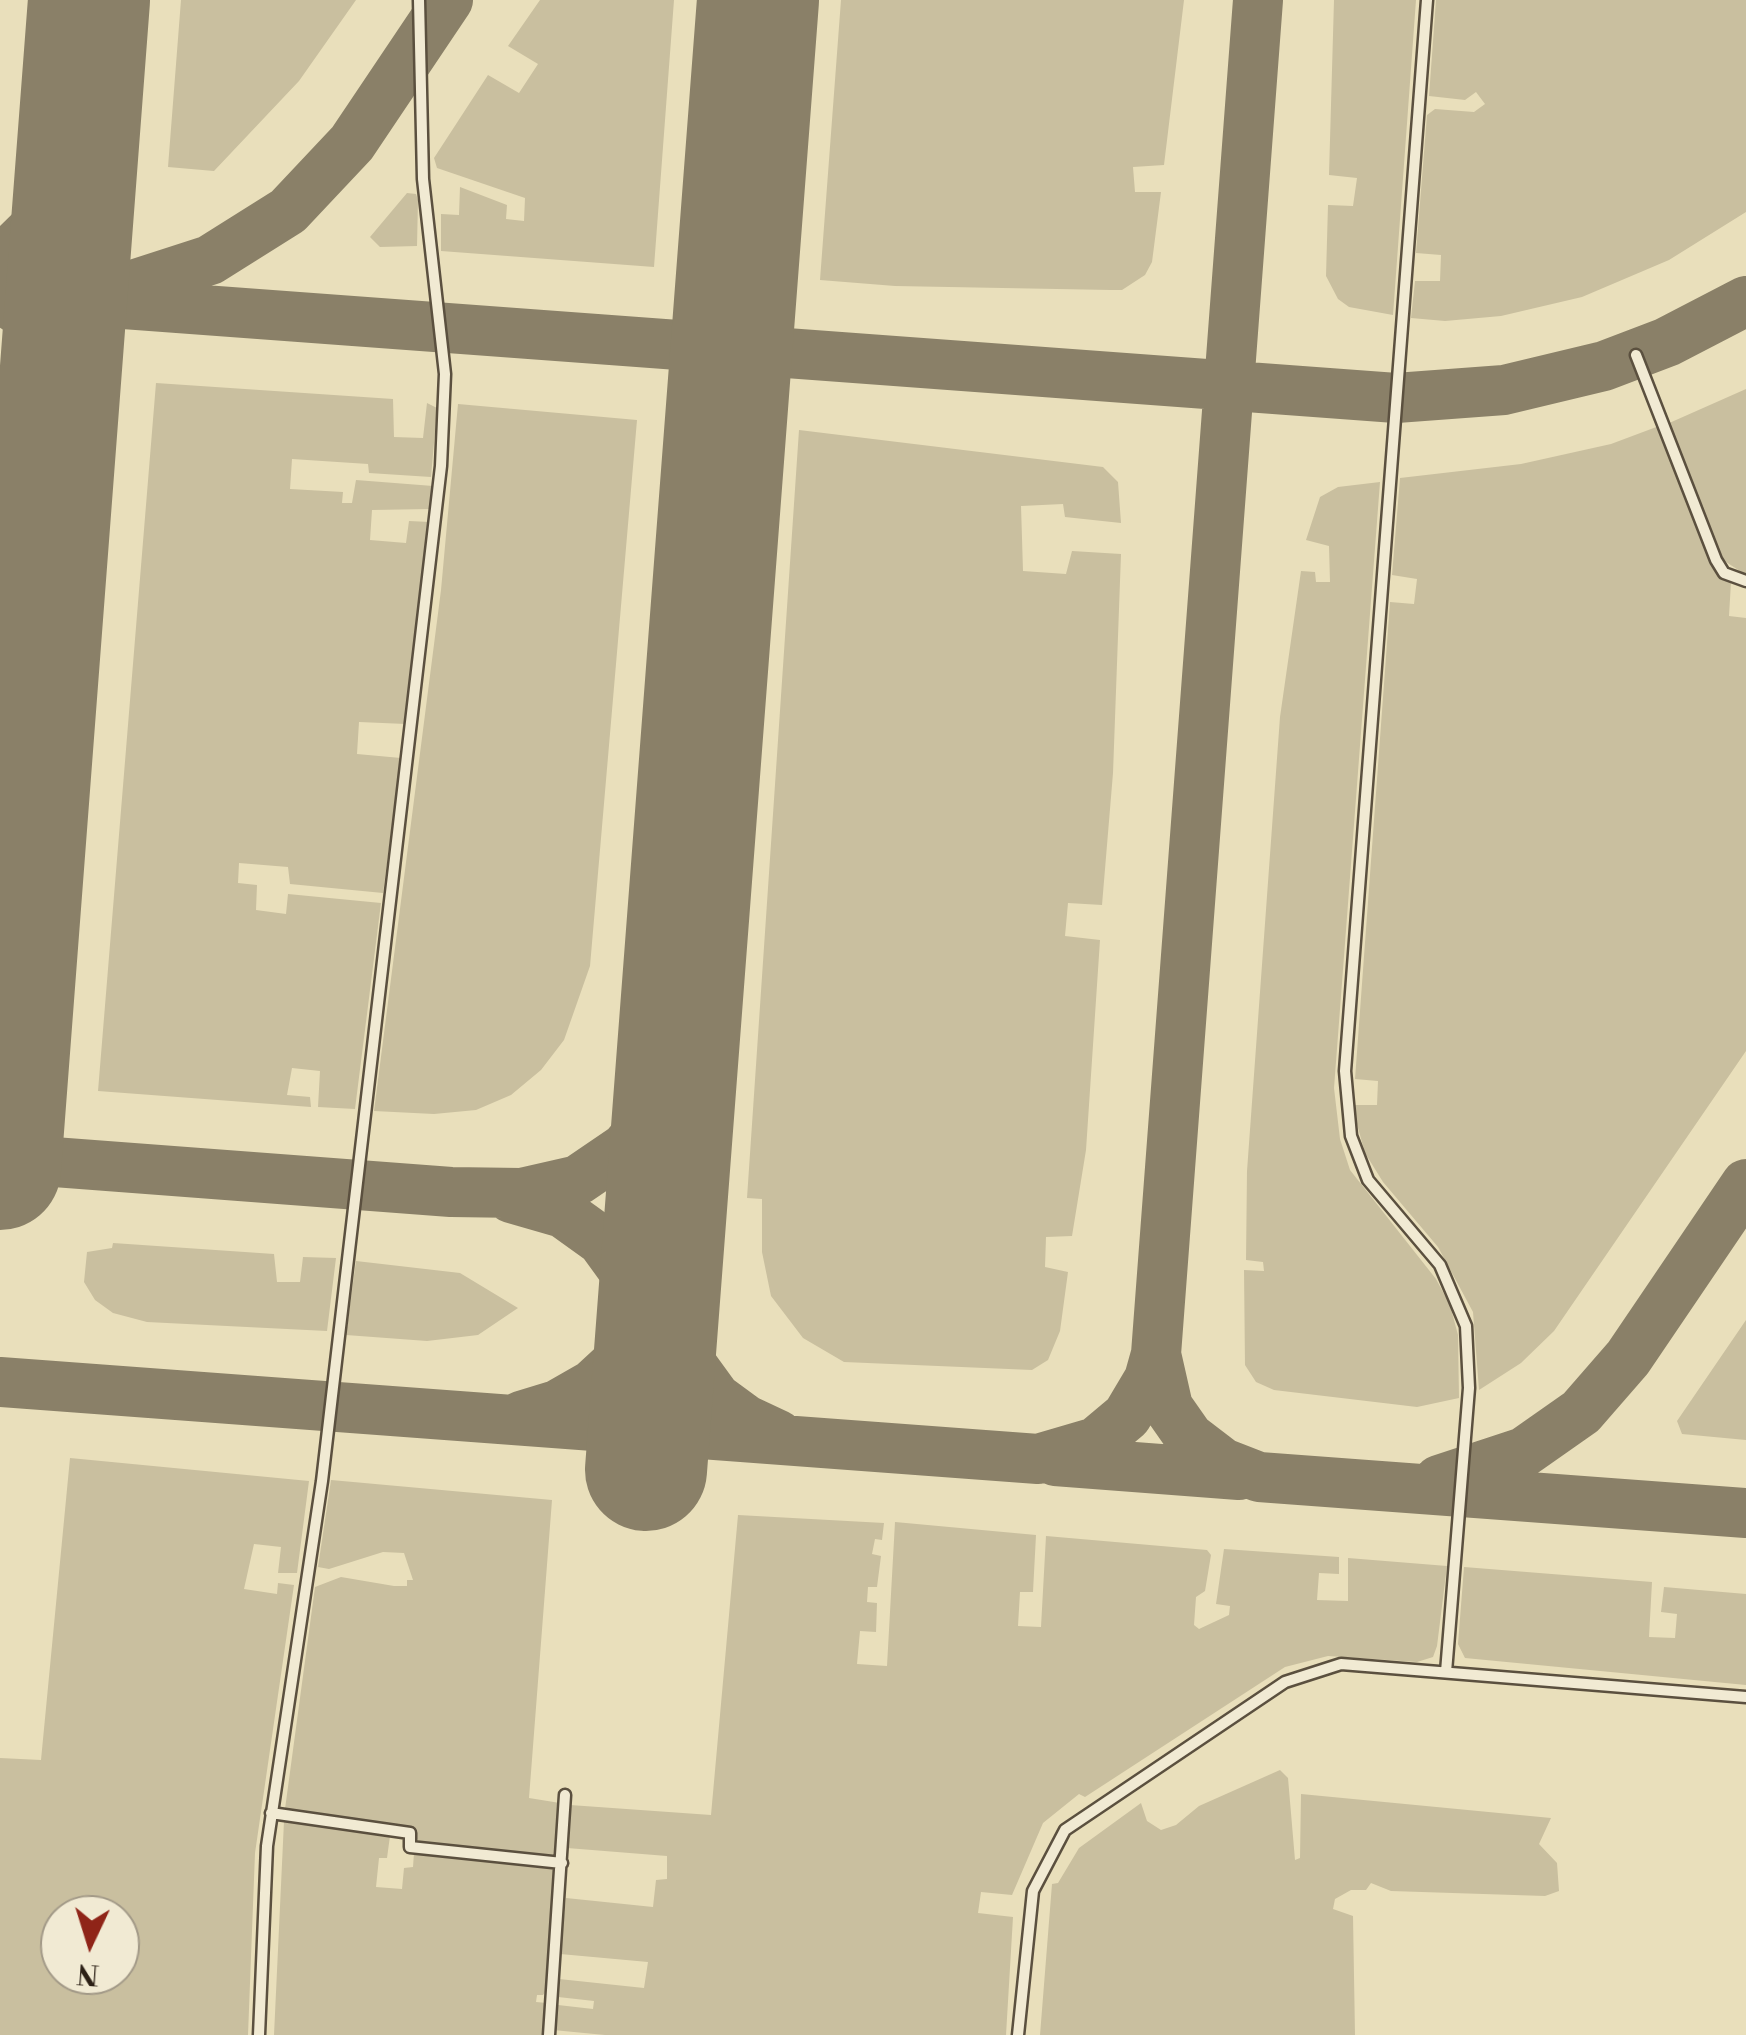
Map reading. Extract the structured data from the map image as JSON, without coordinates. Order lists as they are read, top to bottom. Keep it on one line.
{"north":"bottom"}
